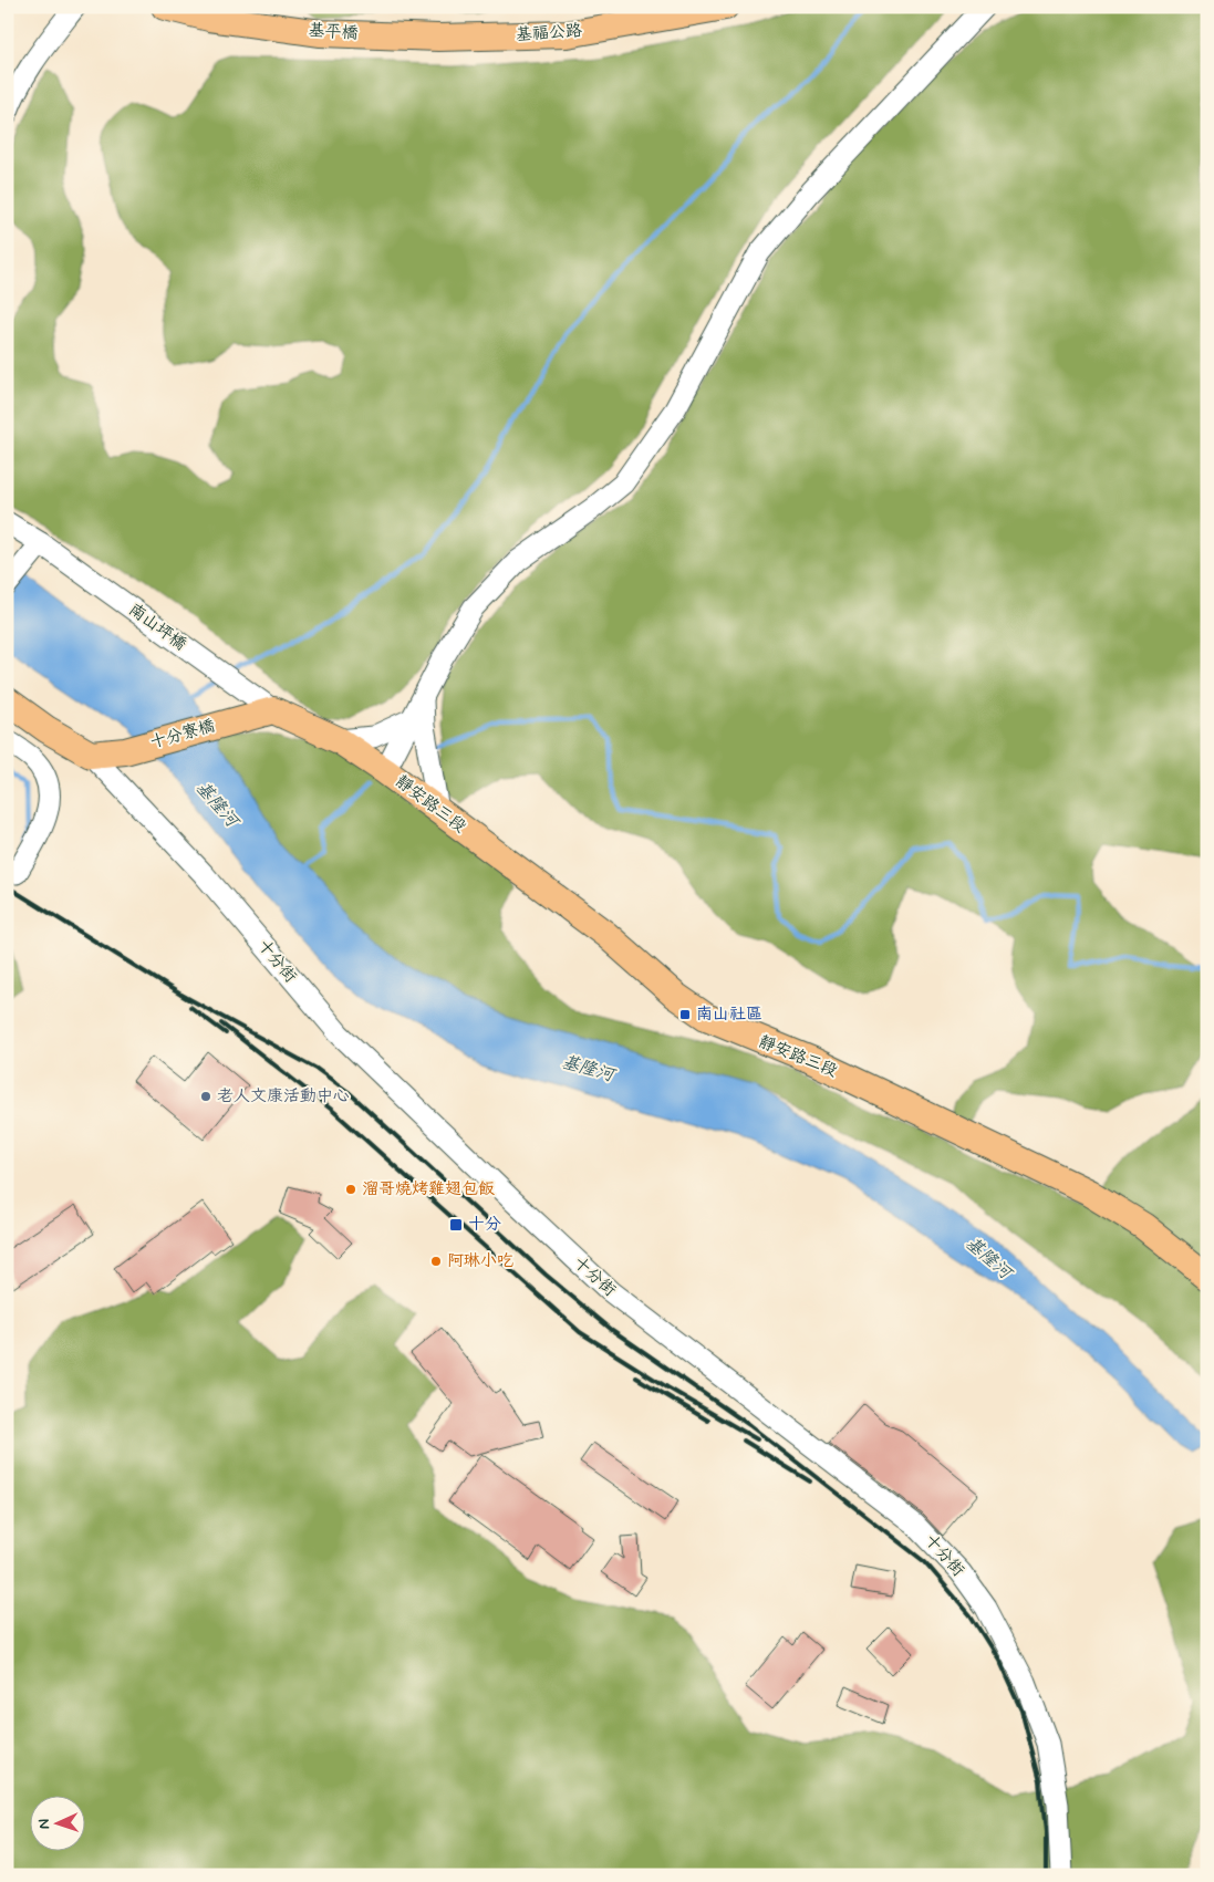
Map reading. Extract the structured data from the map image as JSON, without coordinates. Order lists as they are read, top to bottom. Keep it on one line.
{"streets":{"main road":["基平橋","基福公路","十分寮橋","靜安路三段"],"street":["南山坪橋","十分街"]},"crossings":[["基平橋","基福公路"],["南山坪橋","十分寮橋"],["南山坪橋","靜安路三段"],["十分寮橋","靜安路三段"],["十分寮橋","十分街"]],"water":["基隆河"],"places":{"transit":["南山社區","十分"],"other":["老人文康活動中心","溜哥燒烤雞翅包飯","阿琳小吃"]},"north":"left"}
